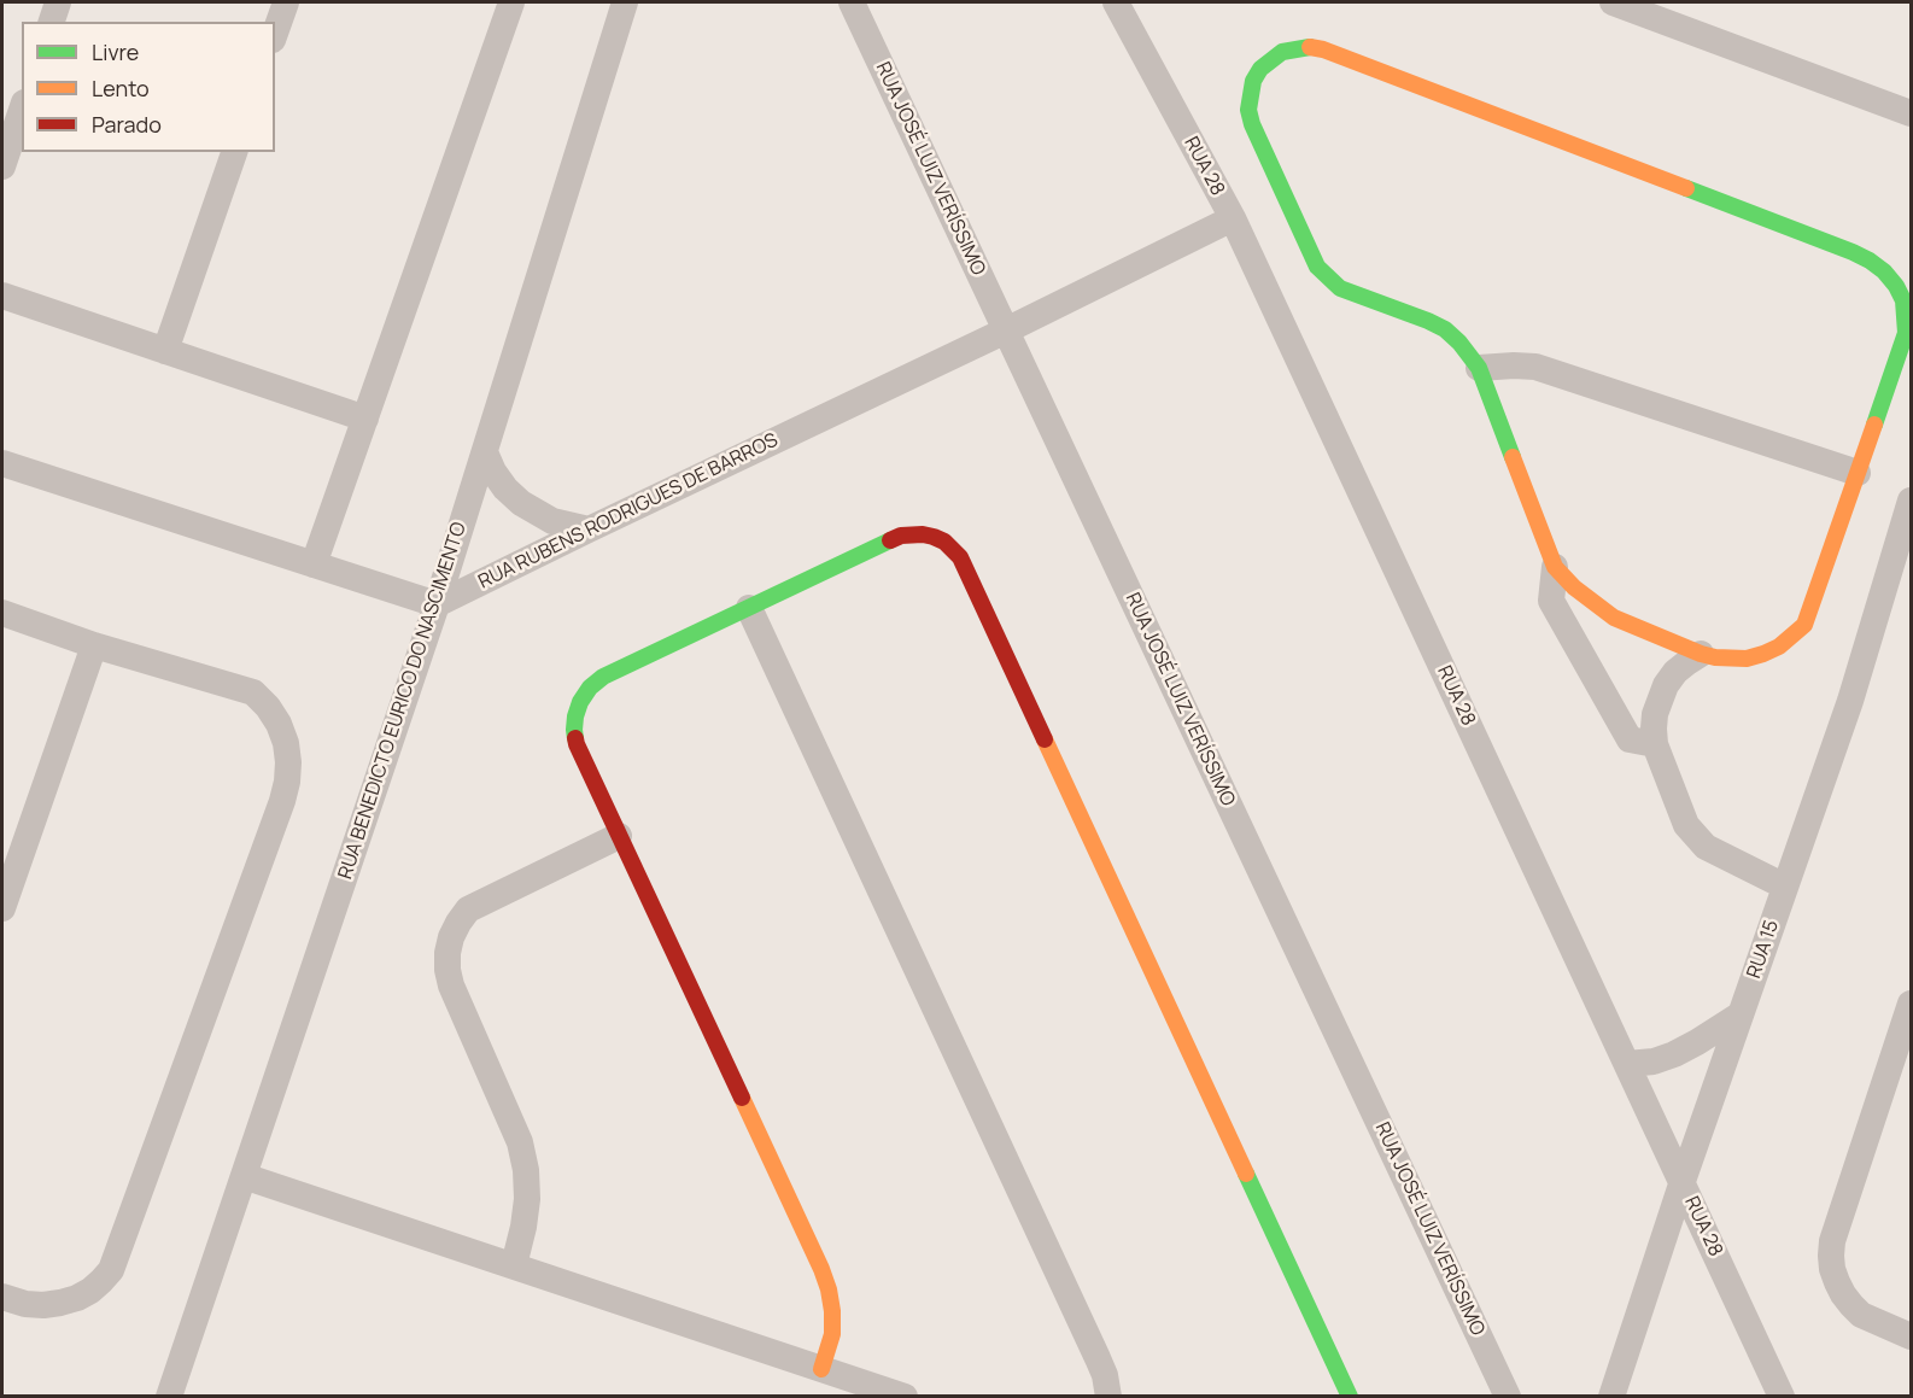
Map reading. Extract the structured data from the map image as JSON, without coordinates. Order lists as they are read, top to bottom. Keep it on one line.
{"streets":{"street":["RUA 28","RUA JOSÉ LUIZ VERÍSSIMO","RUA RUBENS RODRIGUES DE BARROS","RUA BENEDICTO EURICO DO NASCIMENTO","RUA 15"]},"crossings":[["RUA 28","RUA RUBENS RODRIGUES DE BARROS"],["RUA 28","RUA 15"],["RUA JOSÉ LUIZ VERÍSSIMO","RUA RUBENS RODRIGUES DE BARROS"],["RUA RUBENS RODRIGUES DE BARROS","RUA BENEDICTO EURICO DO NASCIMENTO"]],"legend":["Livre","Lento","Parado"]}
